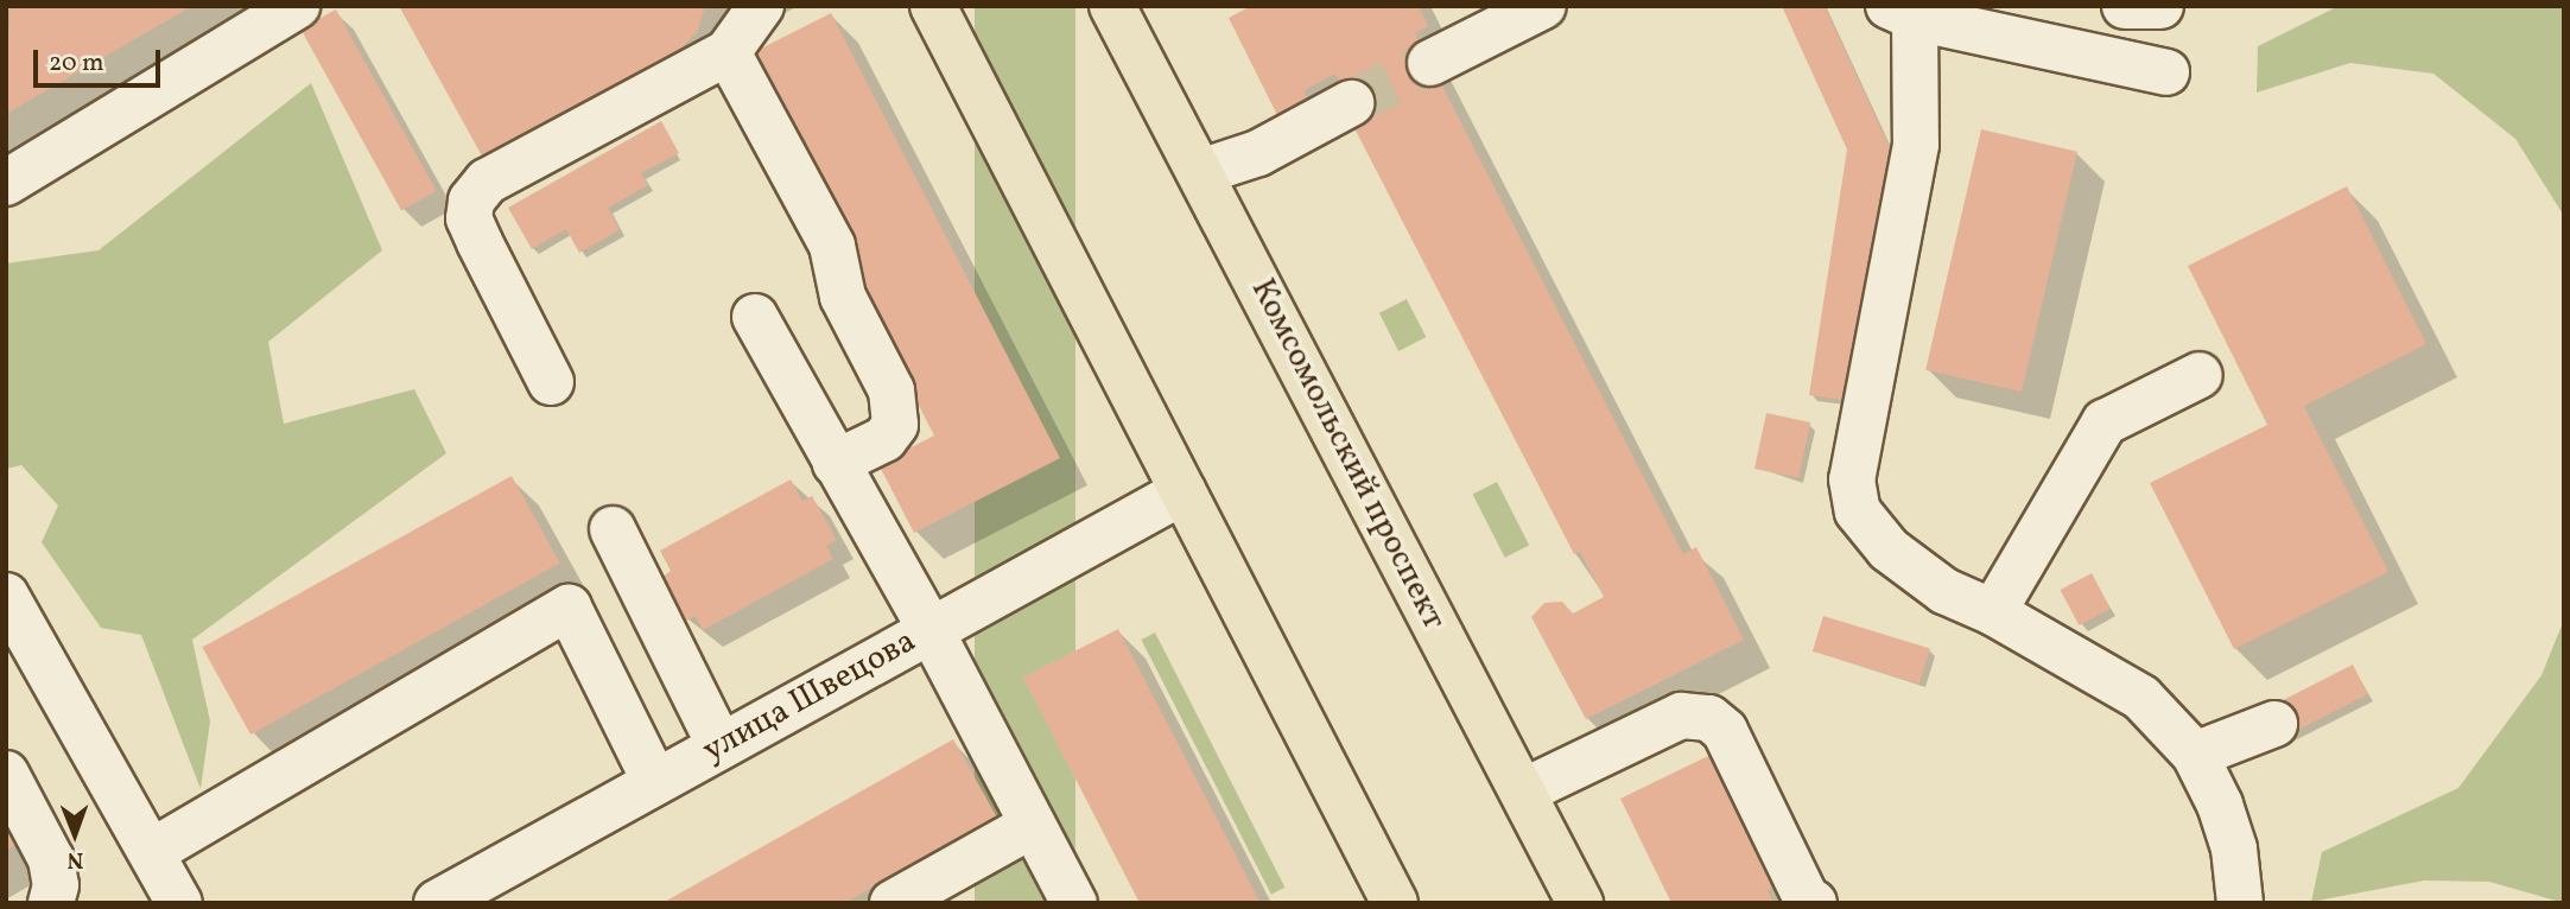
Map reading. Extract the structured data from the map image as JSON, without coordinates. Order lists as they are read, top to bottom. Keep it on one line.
{"streets":{"main road":["Комсомольский проспект"],"street":["улица Швецова"]},"scale_bar":"20 m","north":"bottom"}
